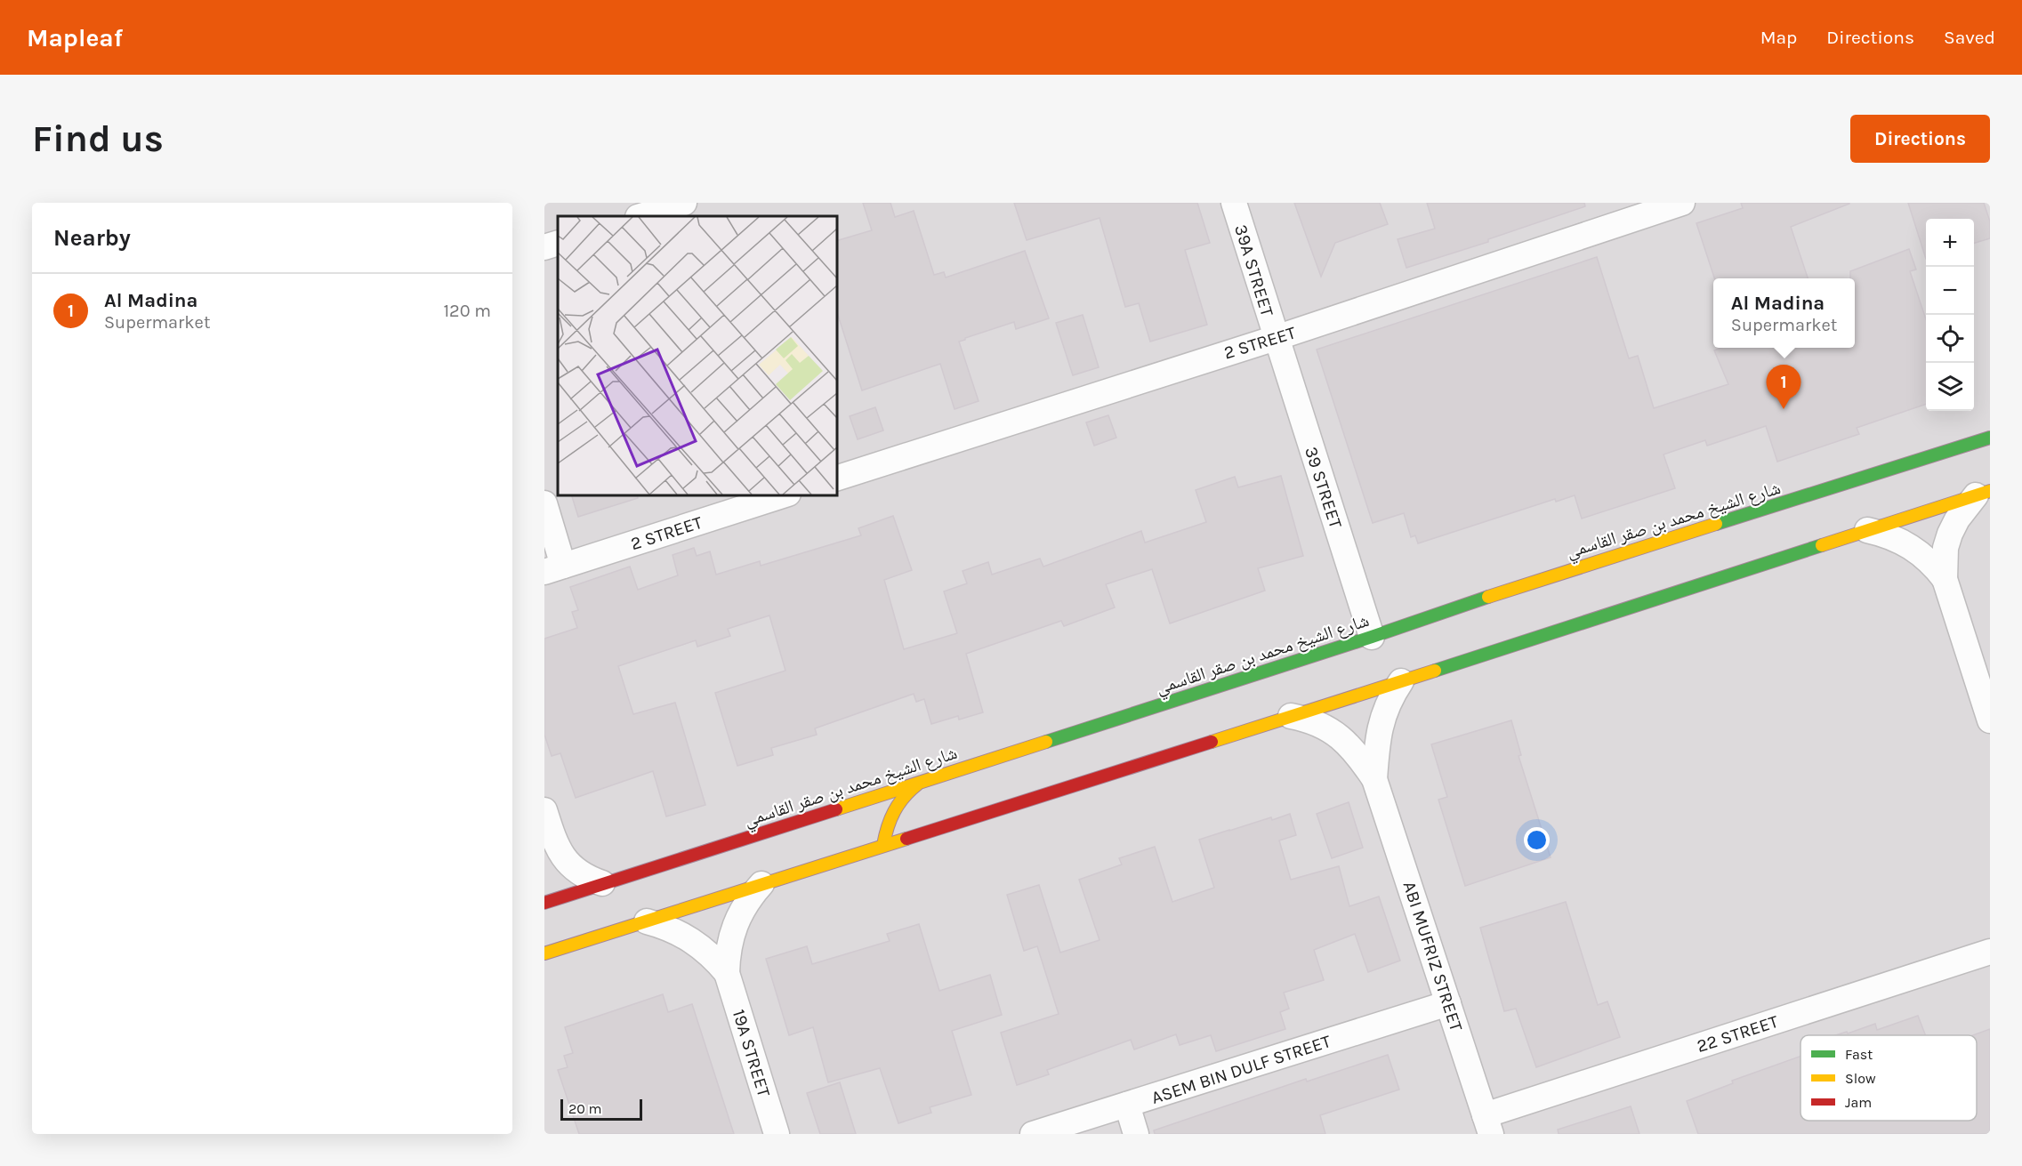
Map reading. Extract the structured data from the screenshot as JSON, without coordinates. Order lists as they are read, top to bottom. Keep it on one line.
{"streets":{"main road":["شارع الشيخ محمد بن صقر القاسمي"],"street":["39A STREET","2 STREET","39 STREET","ABI MUFRIZ STREET","22 STREET","19A STREET","ASEM BIN DULF STREET"]},"crossings":[["39A STREET","2 STREET"],["39A STREET","39 STREET"],["2 STREET","39 STREET"],["39 STREET","شارع الشيخ محمد بن صقر القاسمي"],["ABI MUFRIZ STREET","22 STREET"],["ABI MUFRIZ STREET","ASEM BIN DULF STREET"]],"legend":["Fast","Slow","Jam"],"scale_bar":"20 m","page":{"header":"Mapleaf","nav":["Map","Directions","Saved"],"buttons":"Directions","title":"Find us","heading":"Nearby","map_buttons":["+","−"],"list":[{"mark":"1","name":"Al Madina","note":"Supermarket","value":"120 m"}],"popup":["Al Madina","Supermarket"],"pins":"1","scale":"20 m"}}
